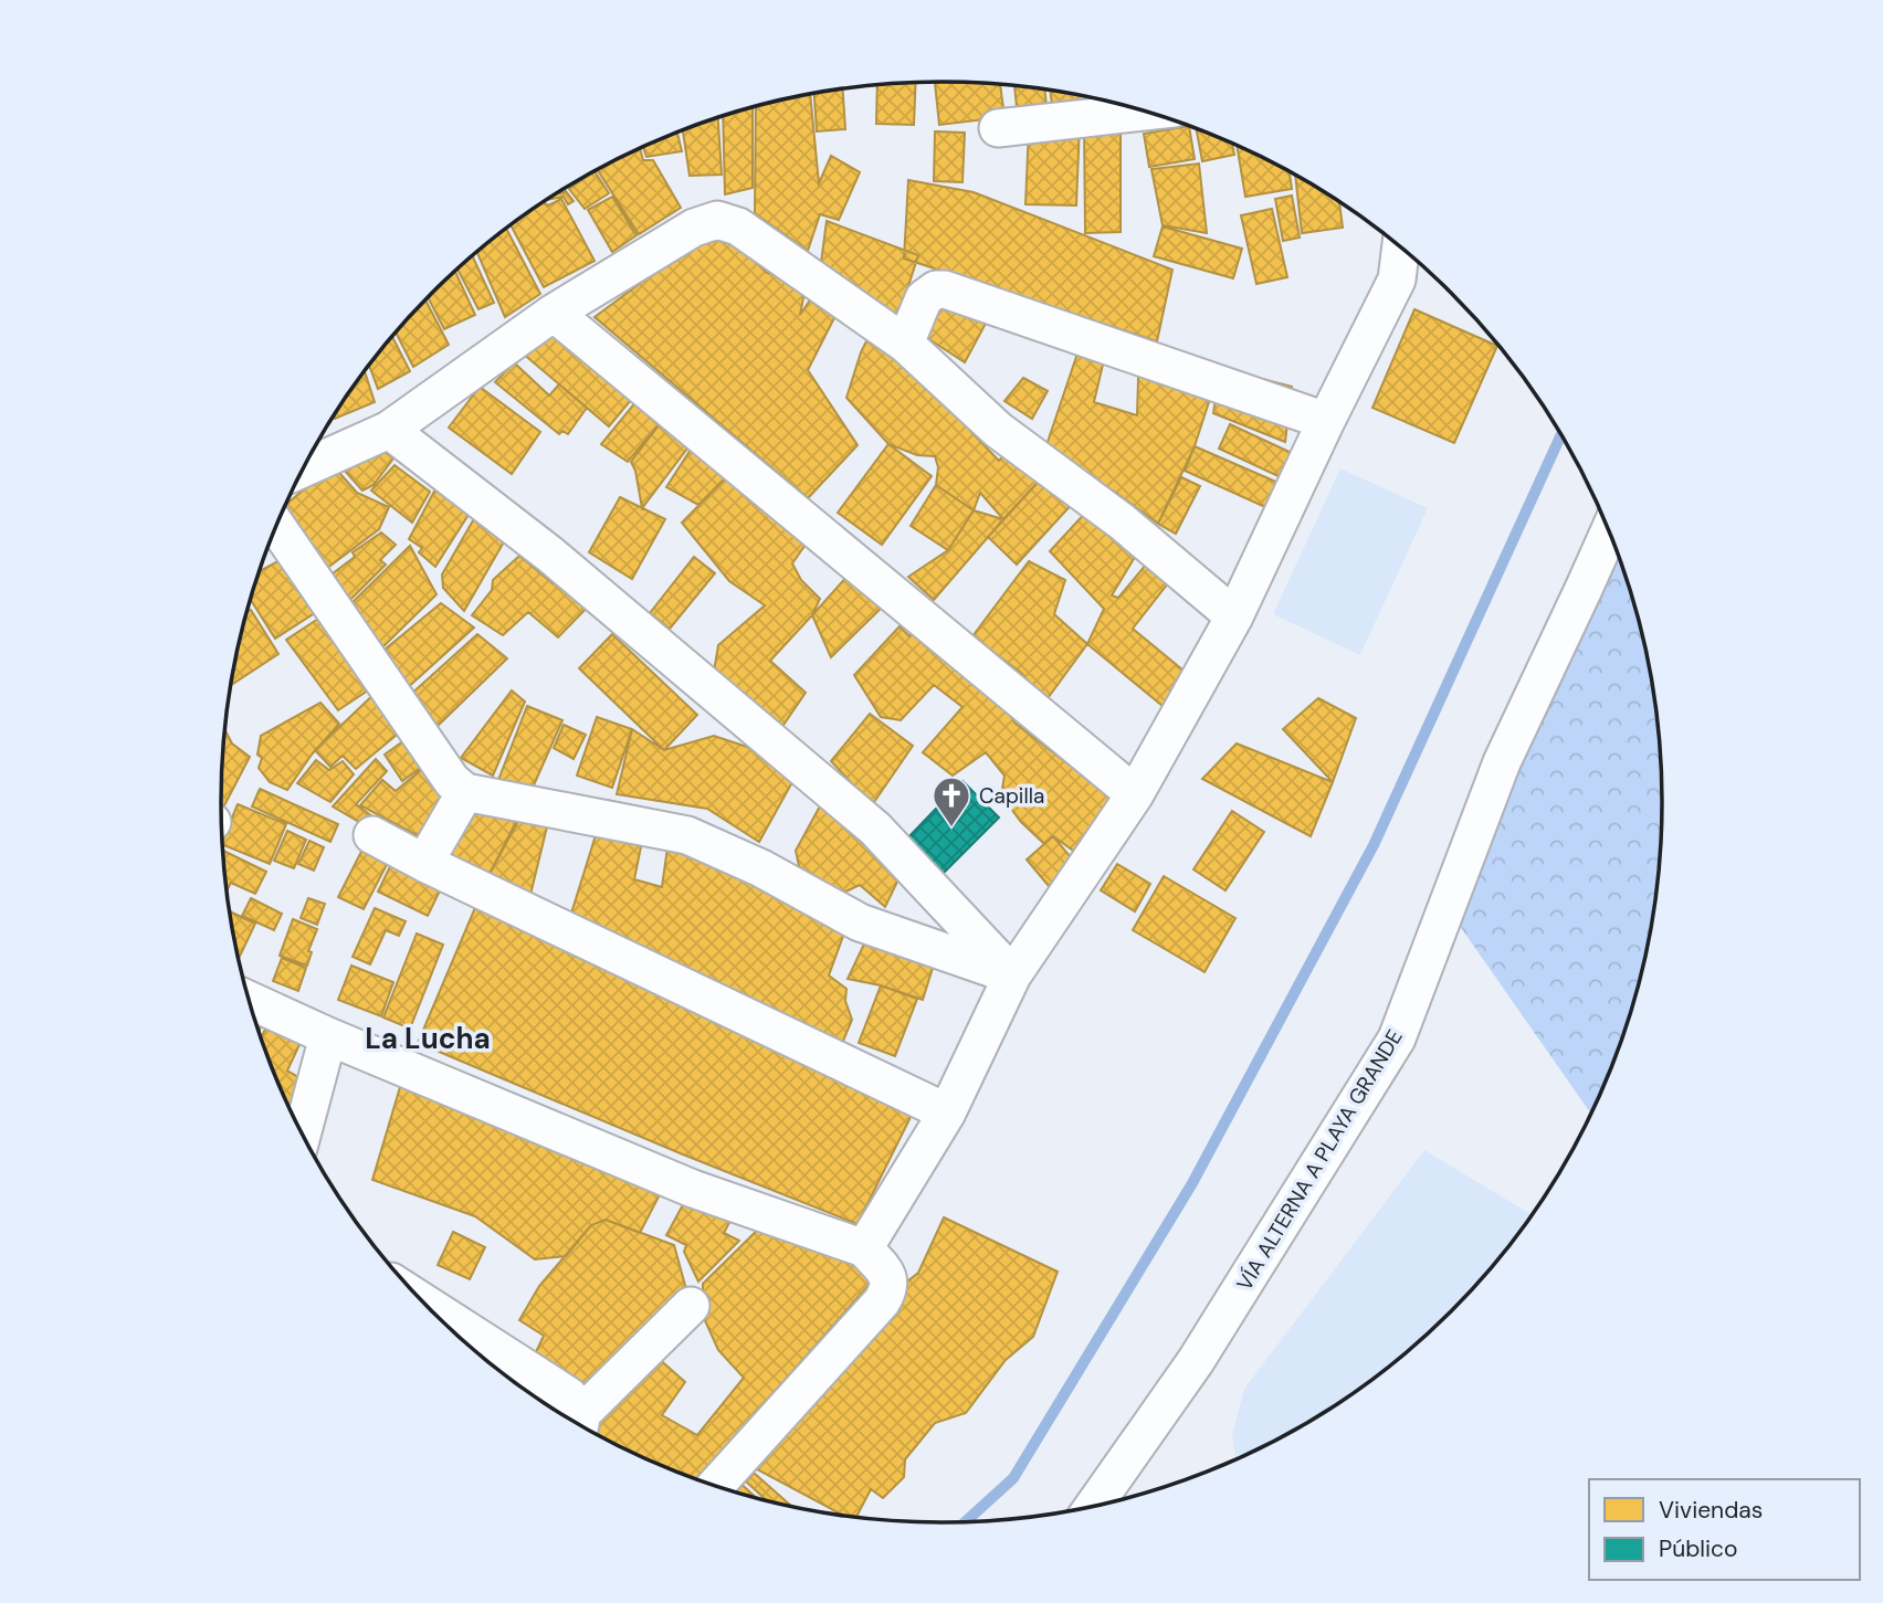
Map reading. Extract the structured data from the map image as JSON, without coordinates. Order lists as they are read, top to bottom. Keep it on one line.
{"streets":{"street":["VÍA ALTERNA A PLAYA GRANDE"]},"districts":["La Lucha"],"places":{"church":["Capilla"]},"legend":["Viviendas","Público"]}
